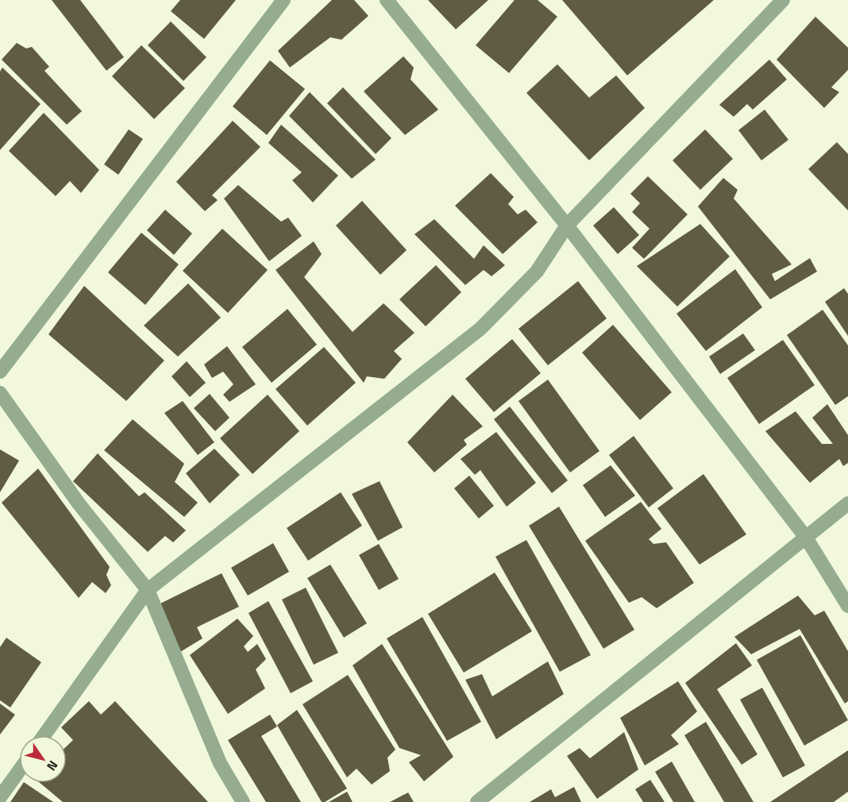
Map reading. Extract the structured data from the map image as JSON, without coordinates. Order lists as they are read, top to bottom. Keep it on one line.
{"north":"bottom right"}
